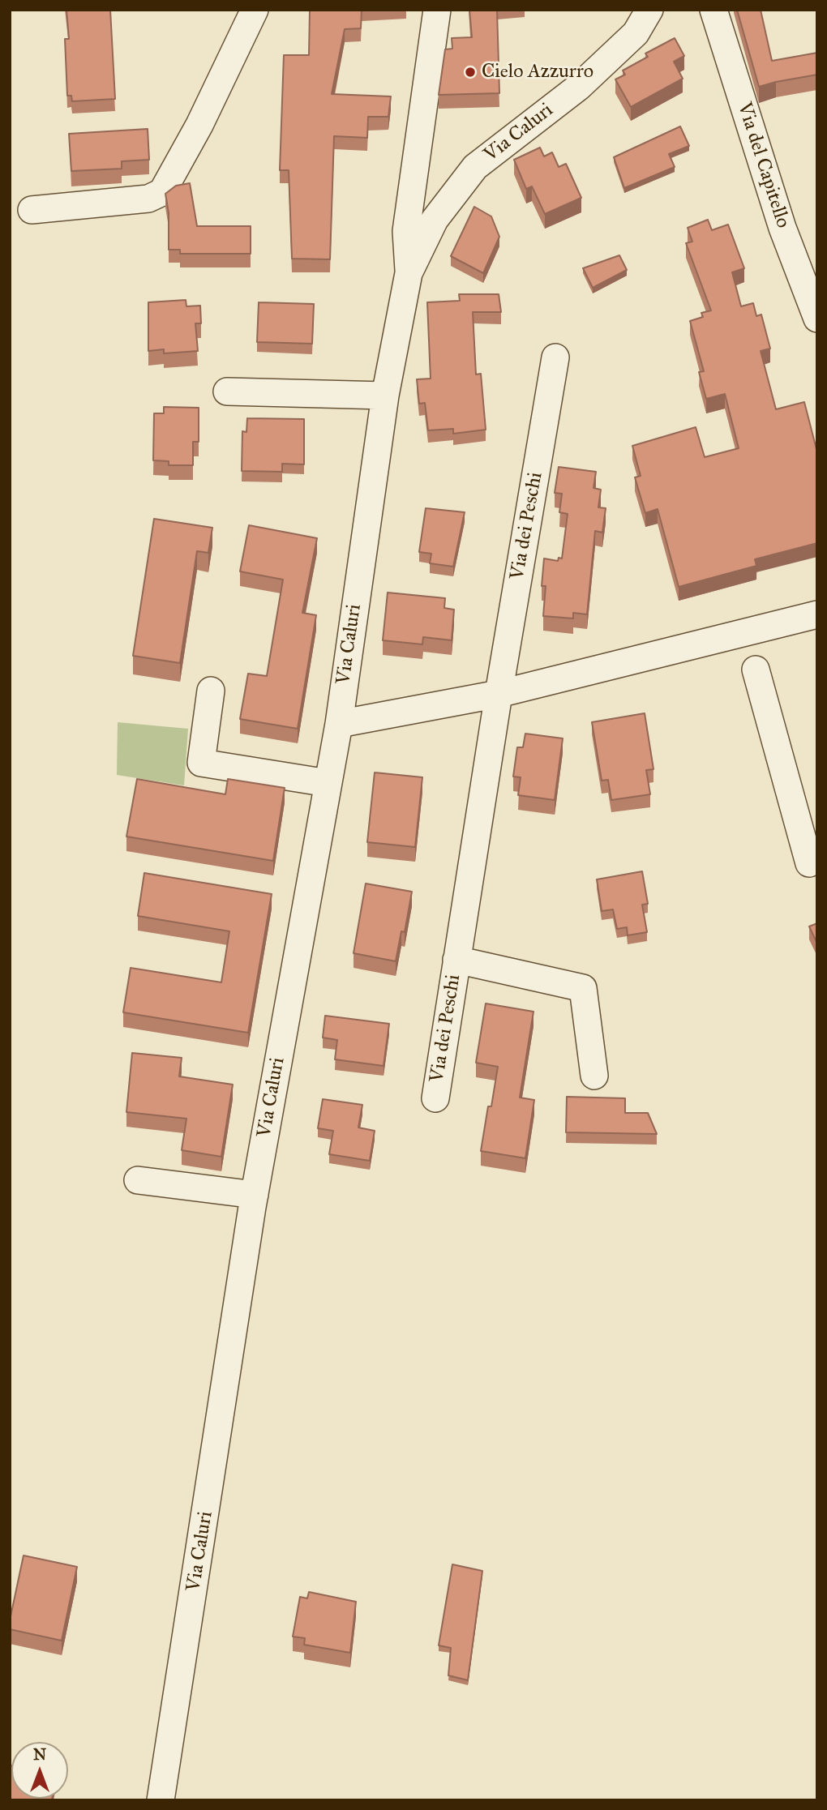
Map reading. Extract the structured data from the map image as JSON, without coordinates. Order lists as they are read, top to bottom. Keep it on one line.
{"streets":{"street":["Via Caluri","Via del Capitello","Via dei Peschi"]},"places":["Cielo Azzurro"],"north":"top"}
